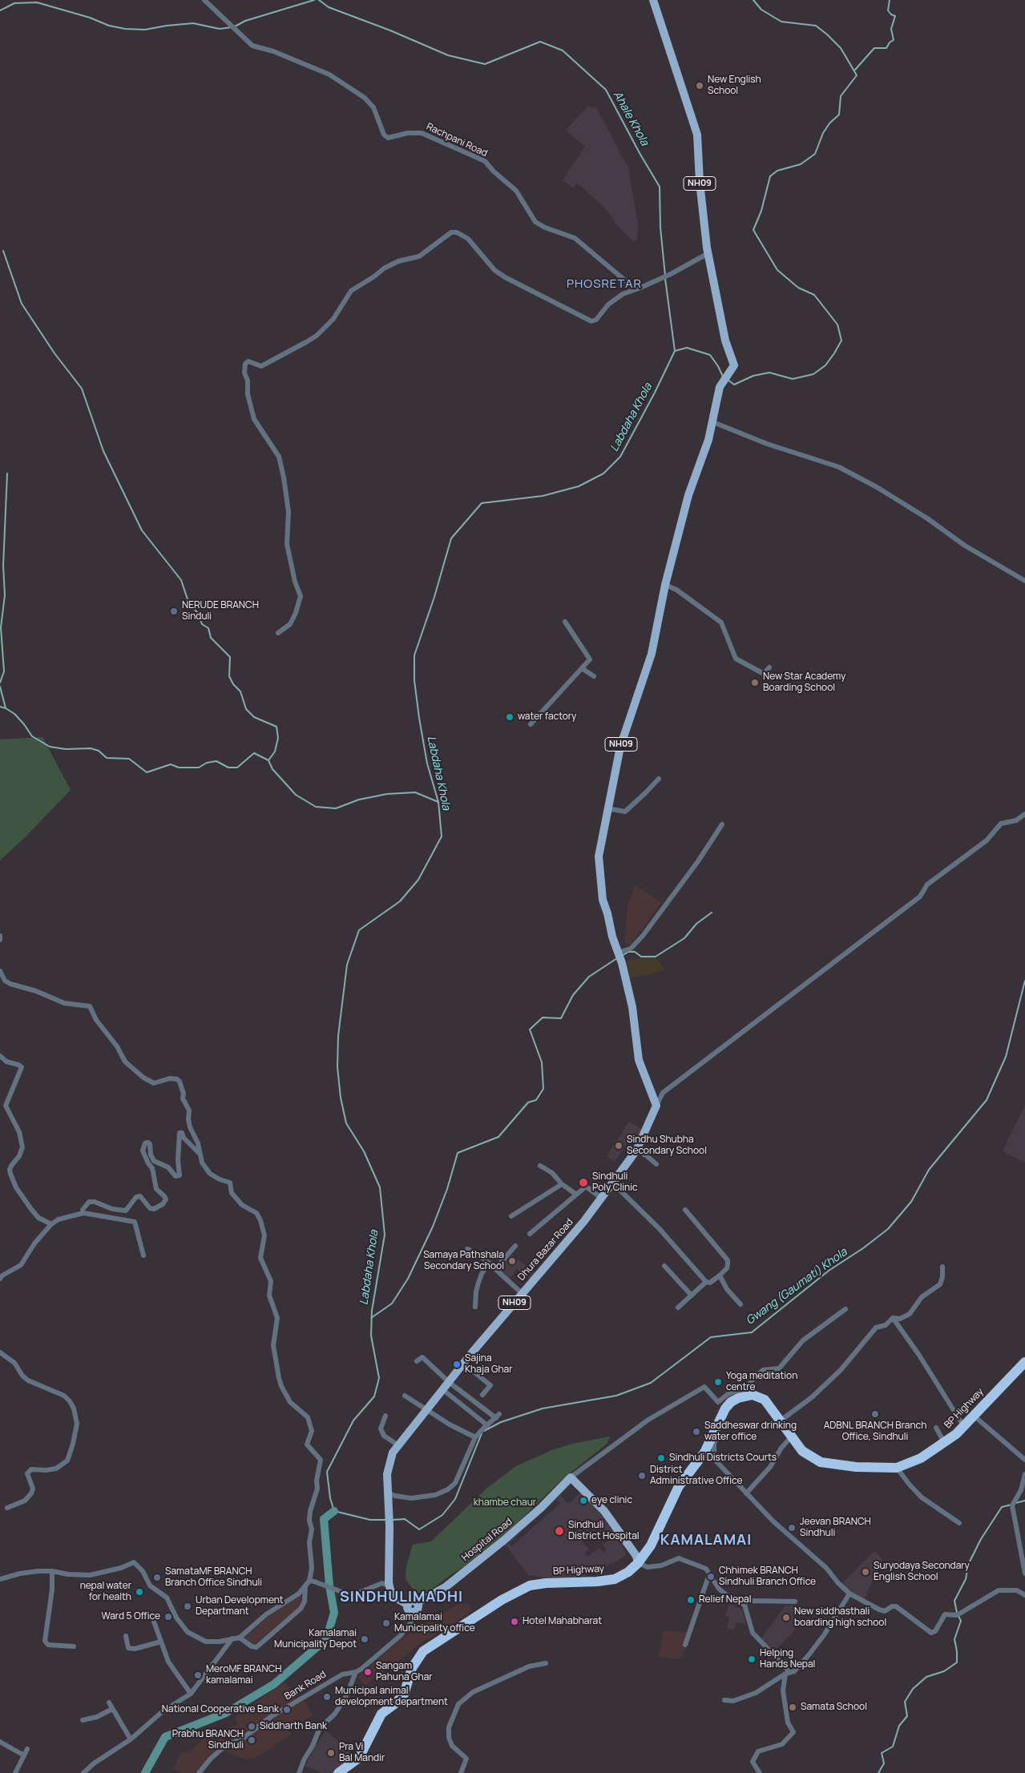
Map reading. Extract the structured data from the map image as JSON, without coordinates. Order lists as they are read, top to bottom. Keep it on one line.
{"streets":{"highway":["BP Highway"],"main road":["NH09","Dhura Bazar Road","Hospital Road"],"street":["Rachpani Road","Bank Road"]},"crossings":[["NH09","Dhura Bazar Road"],["Hospital Road","Bank Road"]],"districts":["PHOSRETAR","KAMALAMAI","SINDHULIMADHI"],"water":["Ahale Khola","Labdaha Khola","Gwang (Gaumati) Khola"],"parks":["khambe chaur"],"places":["New English School","NERUDE BRANCH Sinduli","New Star Academy Boarding School","water factory","Sindhu Shubha Secondary School","Sindhuli Poly Clinic","Samaya Pathshala Secondary School","Sajina Khaja Ghar","Yoga meditation centre","ADBNL BRANCH Branch Office, Sindhuli","Saddheswar drinking water office","Sindhuli Districts Courts","District Administrative Office","eye clinic","Jeevan BRANCH Sindhuli","Sindhuli District Hospital","Suryodaya Secondary English School","Chhimek BRANCH Sindhuli Branch Office","SamataMF BRANCH Branch Office Sindhuli","nepal water for health","Relief Nepal","Urban Development Departmant","Ward 5 Office","New siddhasthali boarding high school","Hotel Mahabharat","Kamalamai Municipality office","Kamalamai Municipality Depot","Helping Hands Nepal","Sangam Pahuna Ghar","MeroMF BRANCH kamalamai","Municipal animal development department","Samata School","National Cooperative Bank","Siddharth Bank","Prabhu BRANCH Sindhuli","Pra Vi Bal Mandir"]}
